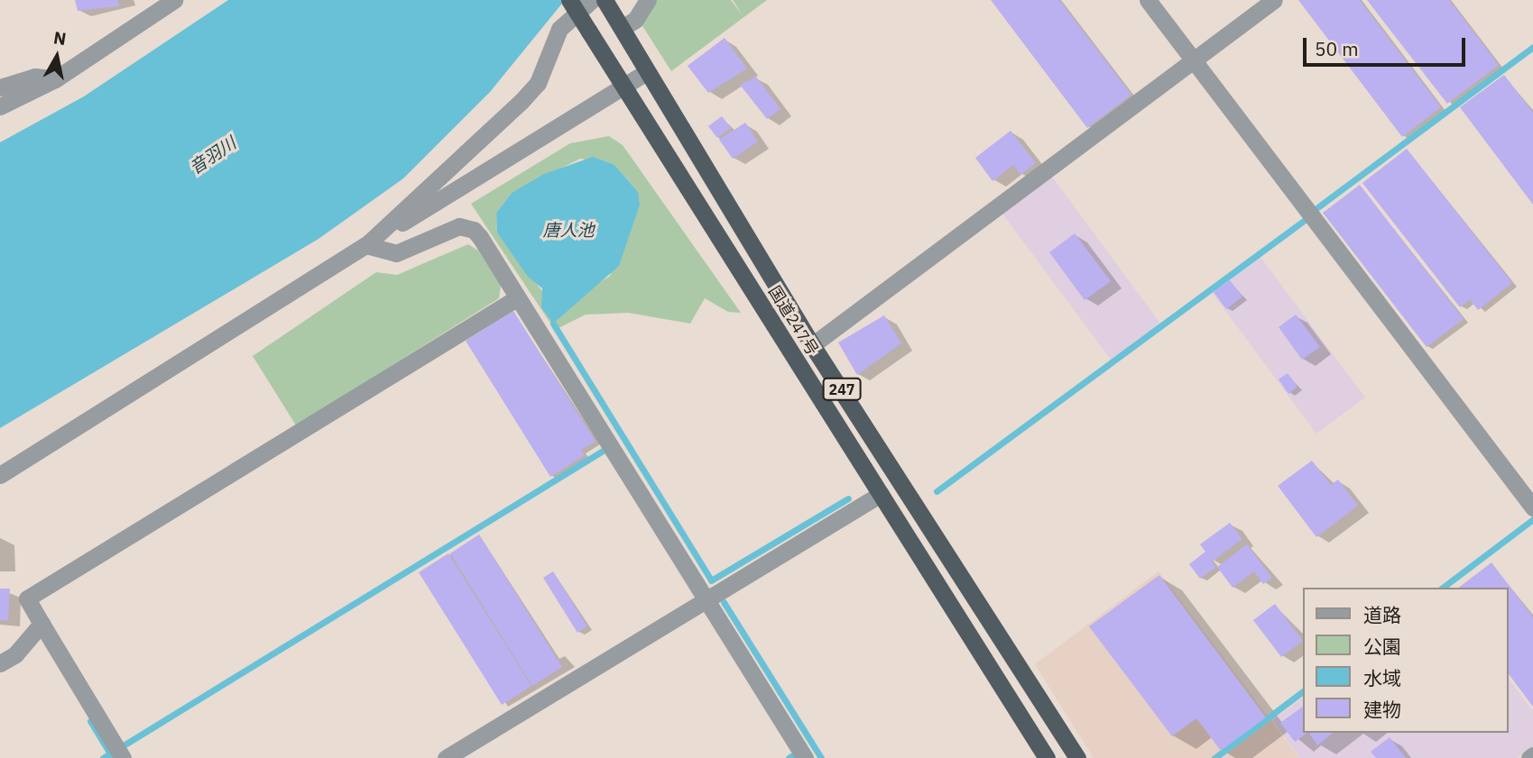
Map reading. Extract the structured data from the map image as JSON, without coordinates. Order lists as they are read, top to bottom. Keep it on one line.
{"streets":{"highway":["国道247号","247"]},"water":["音羽川","唐人池"],"legend":["道路","公園","水域","建物"],"scale_bar":"50 m","north":"top"}
